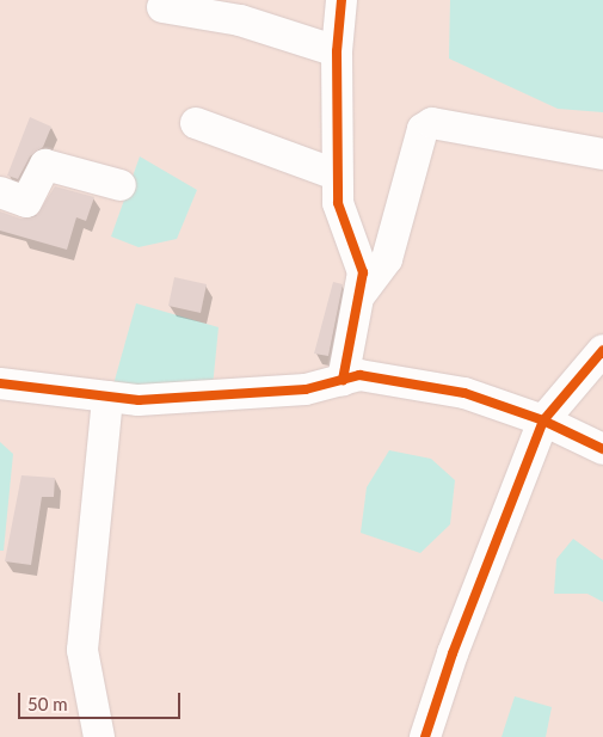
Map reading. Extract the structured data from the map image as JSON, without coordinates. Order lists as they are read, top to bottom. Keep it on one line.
{"scale_bar":"50 m"}
